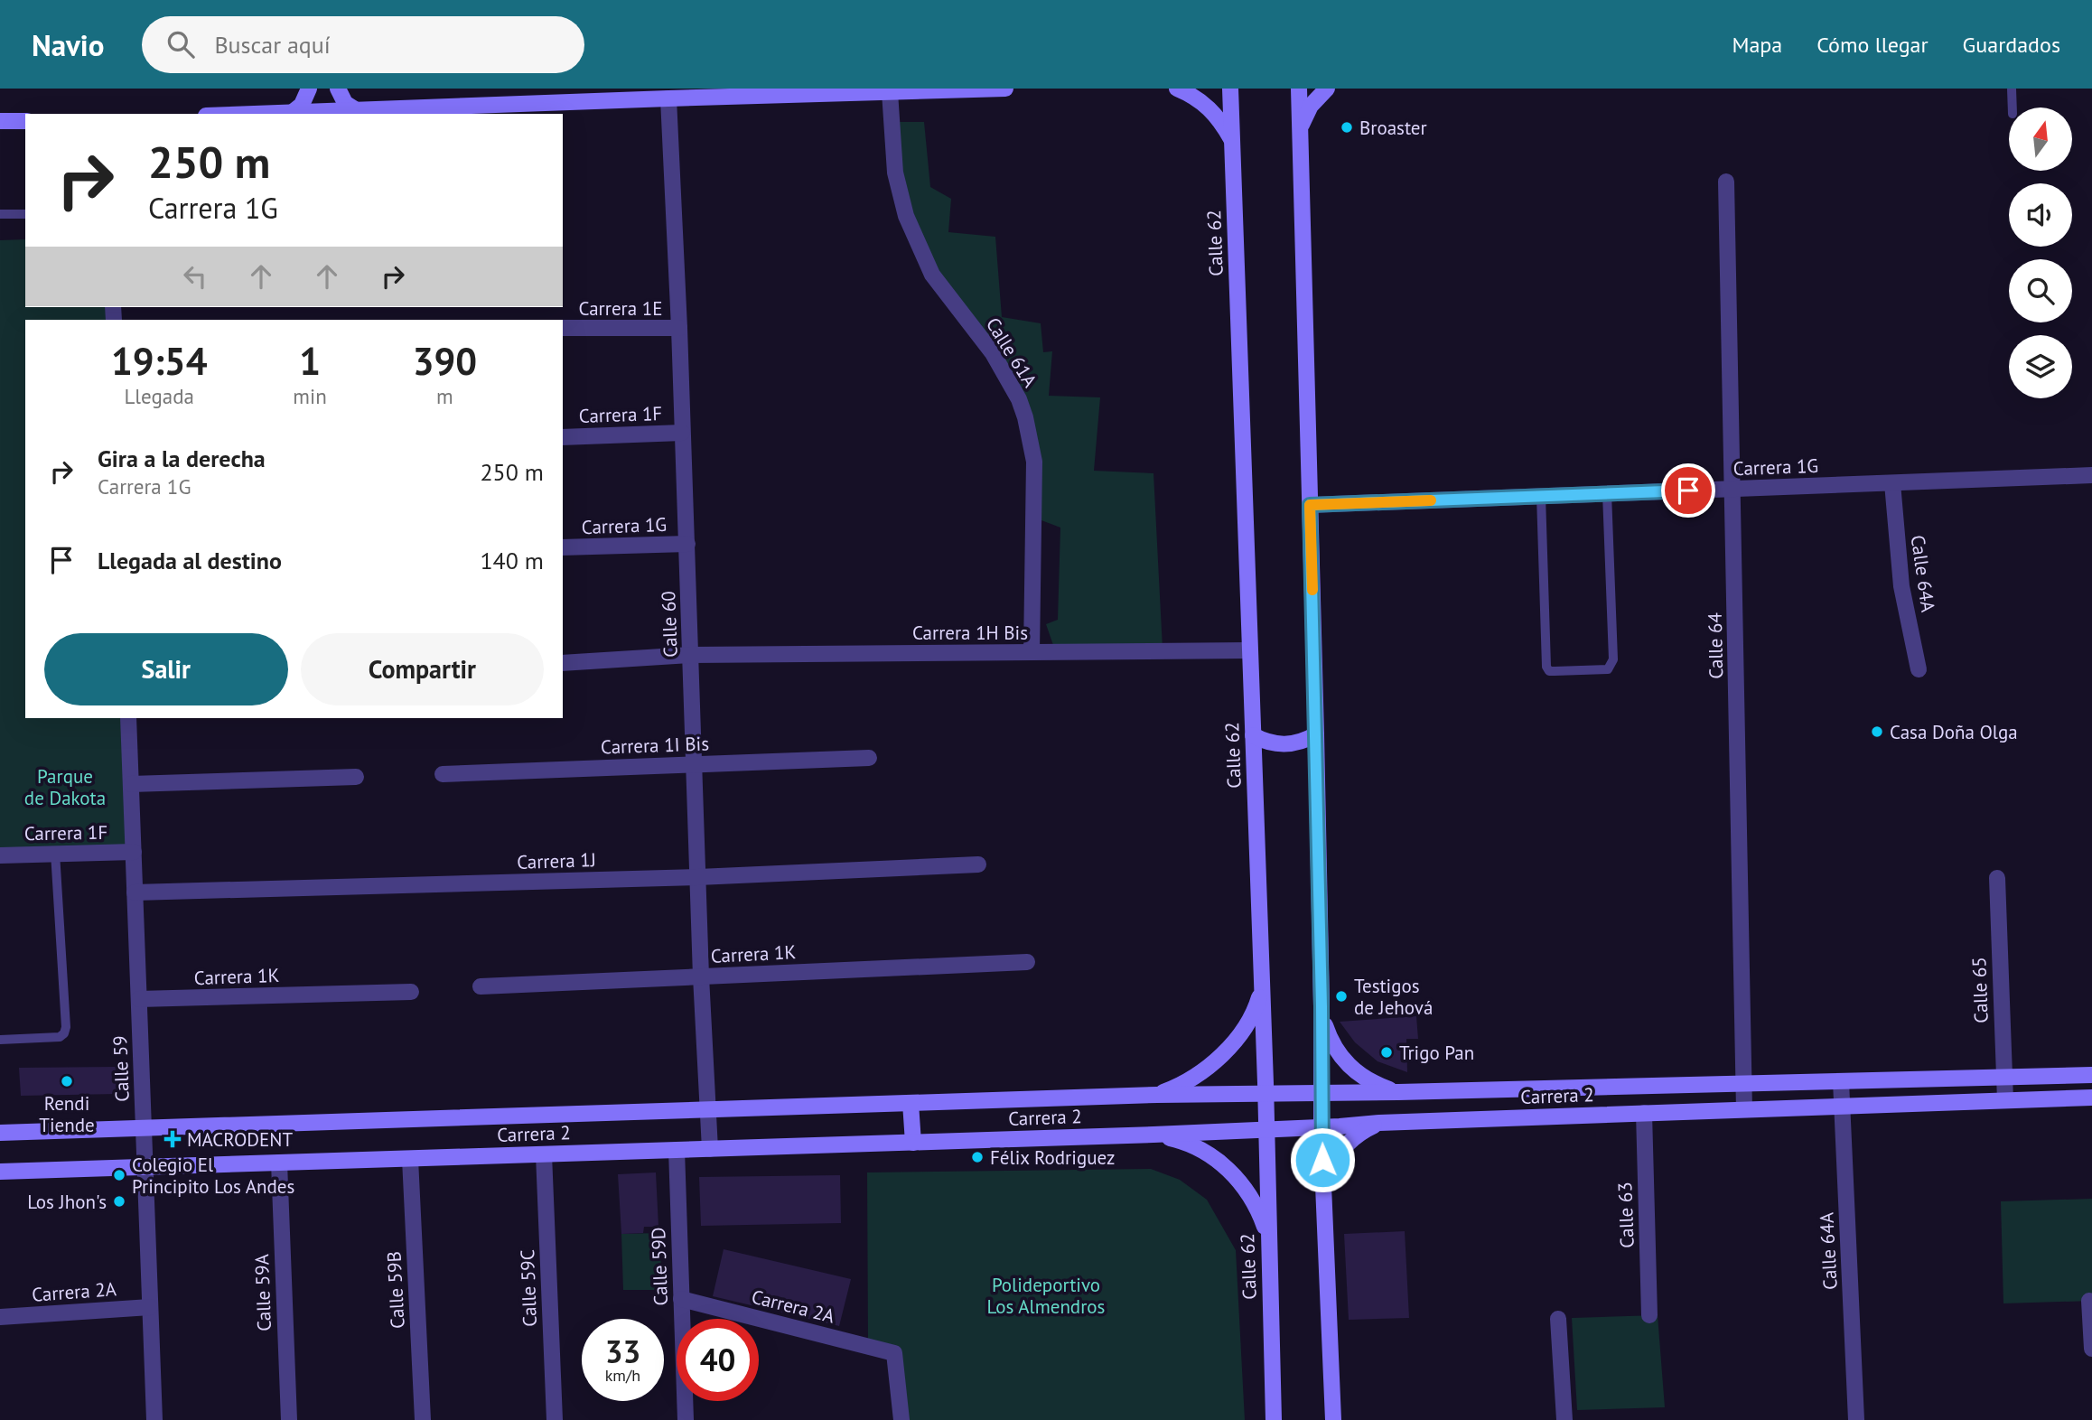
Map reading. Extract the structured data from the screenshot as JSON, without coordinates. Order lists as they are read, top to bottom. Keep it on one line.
{"streets":{"street":["Calle 62","Carrera 1E","Calle 61A","Carrera 1F","Carrera 1G","Calle 64A","Calle 60","Carrera 1H Bis","Calle 64","Carrera 1I Bis","Carrera 1J","Carrera 1K","Calle 65","Calle 59","Carrera 2","Calle 63","Calle 59D","Calle 59C","Calle 59B","Carrera 2A","Calle 59A"]},"crossings":[["Calle 62","Carrera 1H Bis"],["Calle 62","Carrera 2"],["Carrera 1E","Calle 60"],["Calle 61A","Carrera 1H Bis"],["Carrera 1F","Calle 60"],["Carrera 1F","Calle 59"],["Carrera 1G","Calle 64A"],["Carrera 1G","Calle 60"],["Carrera 1G","Calle 64"],["Calle 64A","Carrera 2"],["Calle 60","Carrera 1H Bis"],["Calle 60","Carrera 1I Bis"],["Calle 60","Carrera 1J"],["Calle 60","Carrera 1K"],["Calle 60","Carrera 2"],["Calle 64","Carrera 2"],["Carrera 1J","Calle 59"],["Carrera 1K","Calle 59"],["Calle 65","Carrera 2"],["Calle 59","Carrera 2"],["Calle 59","Carrera 2A"],["Carrera 2","Calle 63"],["Carrera 2","Calle 59D"],["Carrera 2","Calle 59C"],["Carrera 2","Calle 59B"],["Carrera 2","Calle 59A"],["Calle 59D","Carrera 2A"]],"parks":["Parque de Dakota","Polideportivo Los Almendros"],"places":{"other":["Broaster","Casa Doña Olga","Testigos de Jehová","Trigo Pan","Rendi Tiende","Félix Rodriguez","Colegio El Principito Los Andes","Los Jhon's"],"health":["MACRODENT"]},"north":"top","page":{"header":"Navio","search":"Buscar aquí","nav":["Mapa","Cómo llegar","Guardados"],"turn":["250 m","Carrera 1G"],"eta":["19:54","Llegada","1","min","390","m"],"list":[{"name":"Gira a la derecha","note":"Carrera 1G","value":"250 m"},{"name":"Llegada al destino","value":"140 m"}],"buttons":["Salir","Compartir"],"speed":"33 km/h","limit":"40"}}
